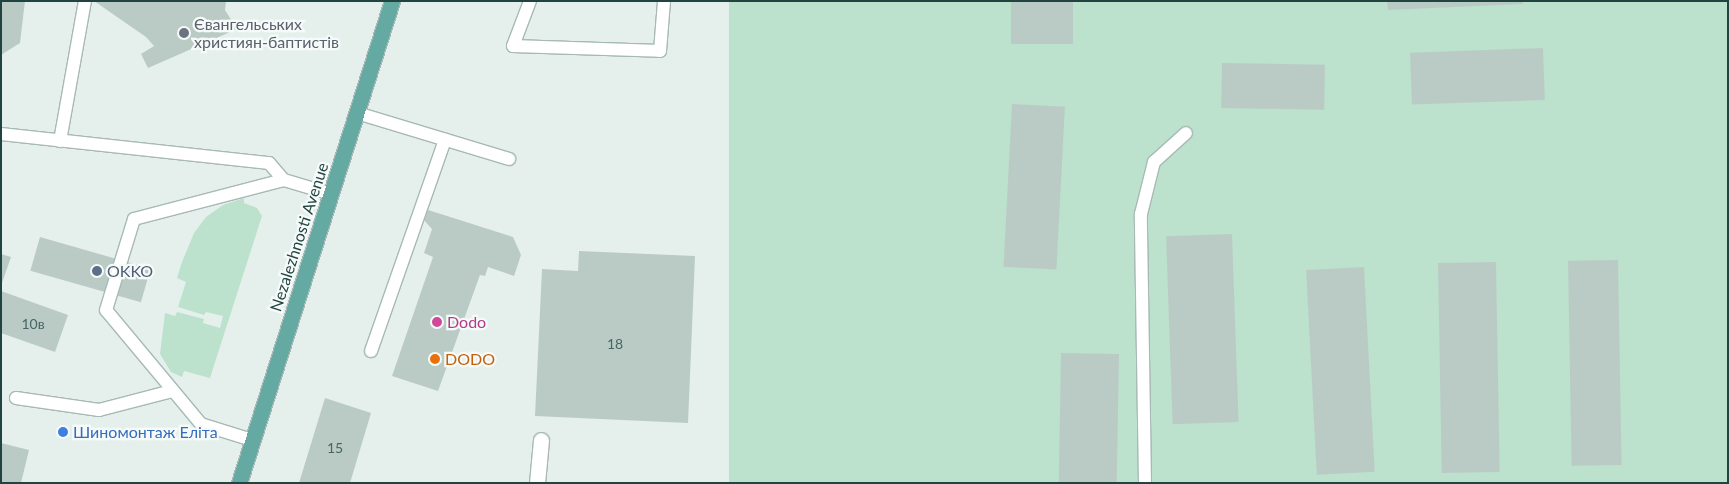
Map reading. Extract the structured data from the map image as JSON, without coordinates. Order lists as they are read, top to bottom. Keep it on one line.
{"streets":{"main road":["Nezalezhnosti Avenue"]},"places":["Євангельських християн-баптистів","OKKO","Dodo","DODO","Шиномонтаж Еліта"],"house_numbers":["10в","18","15"]}
